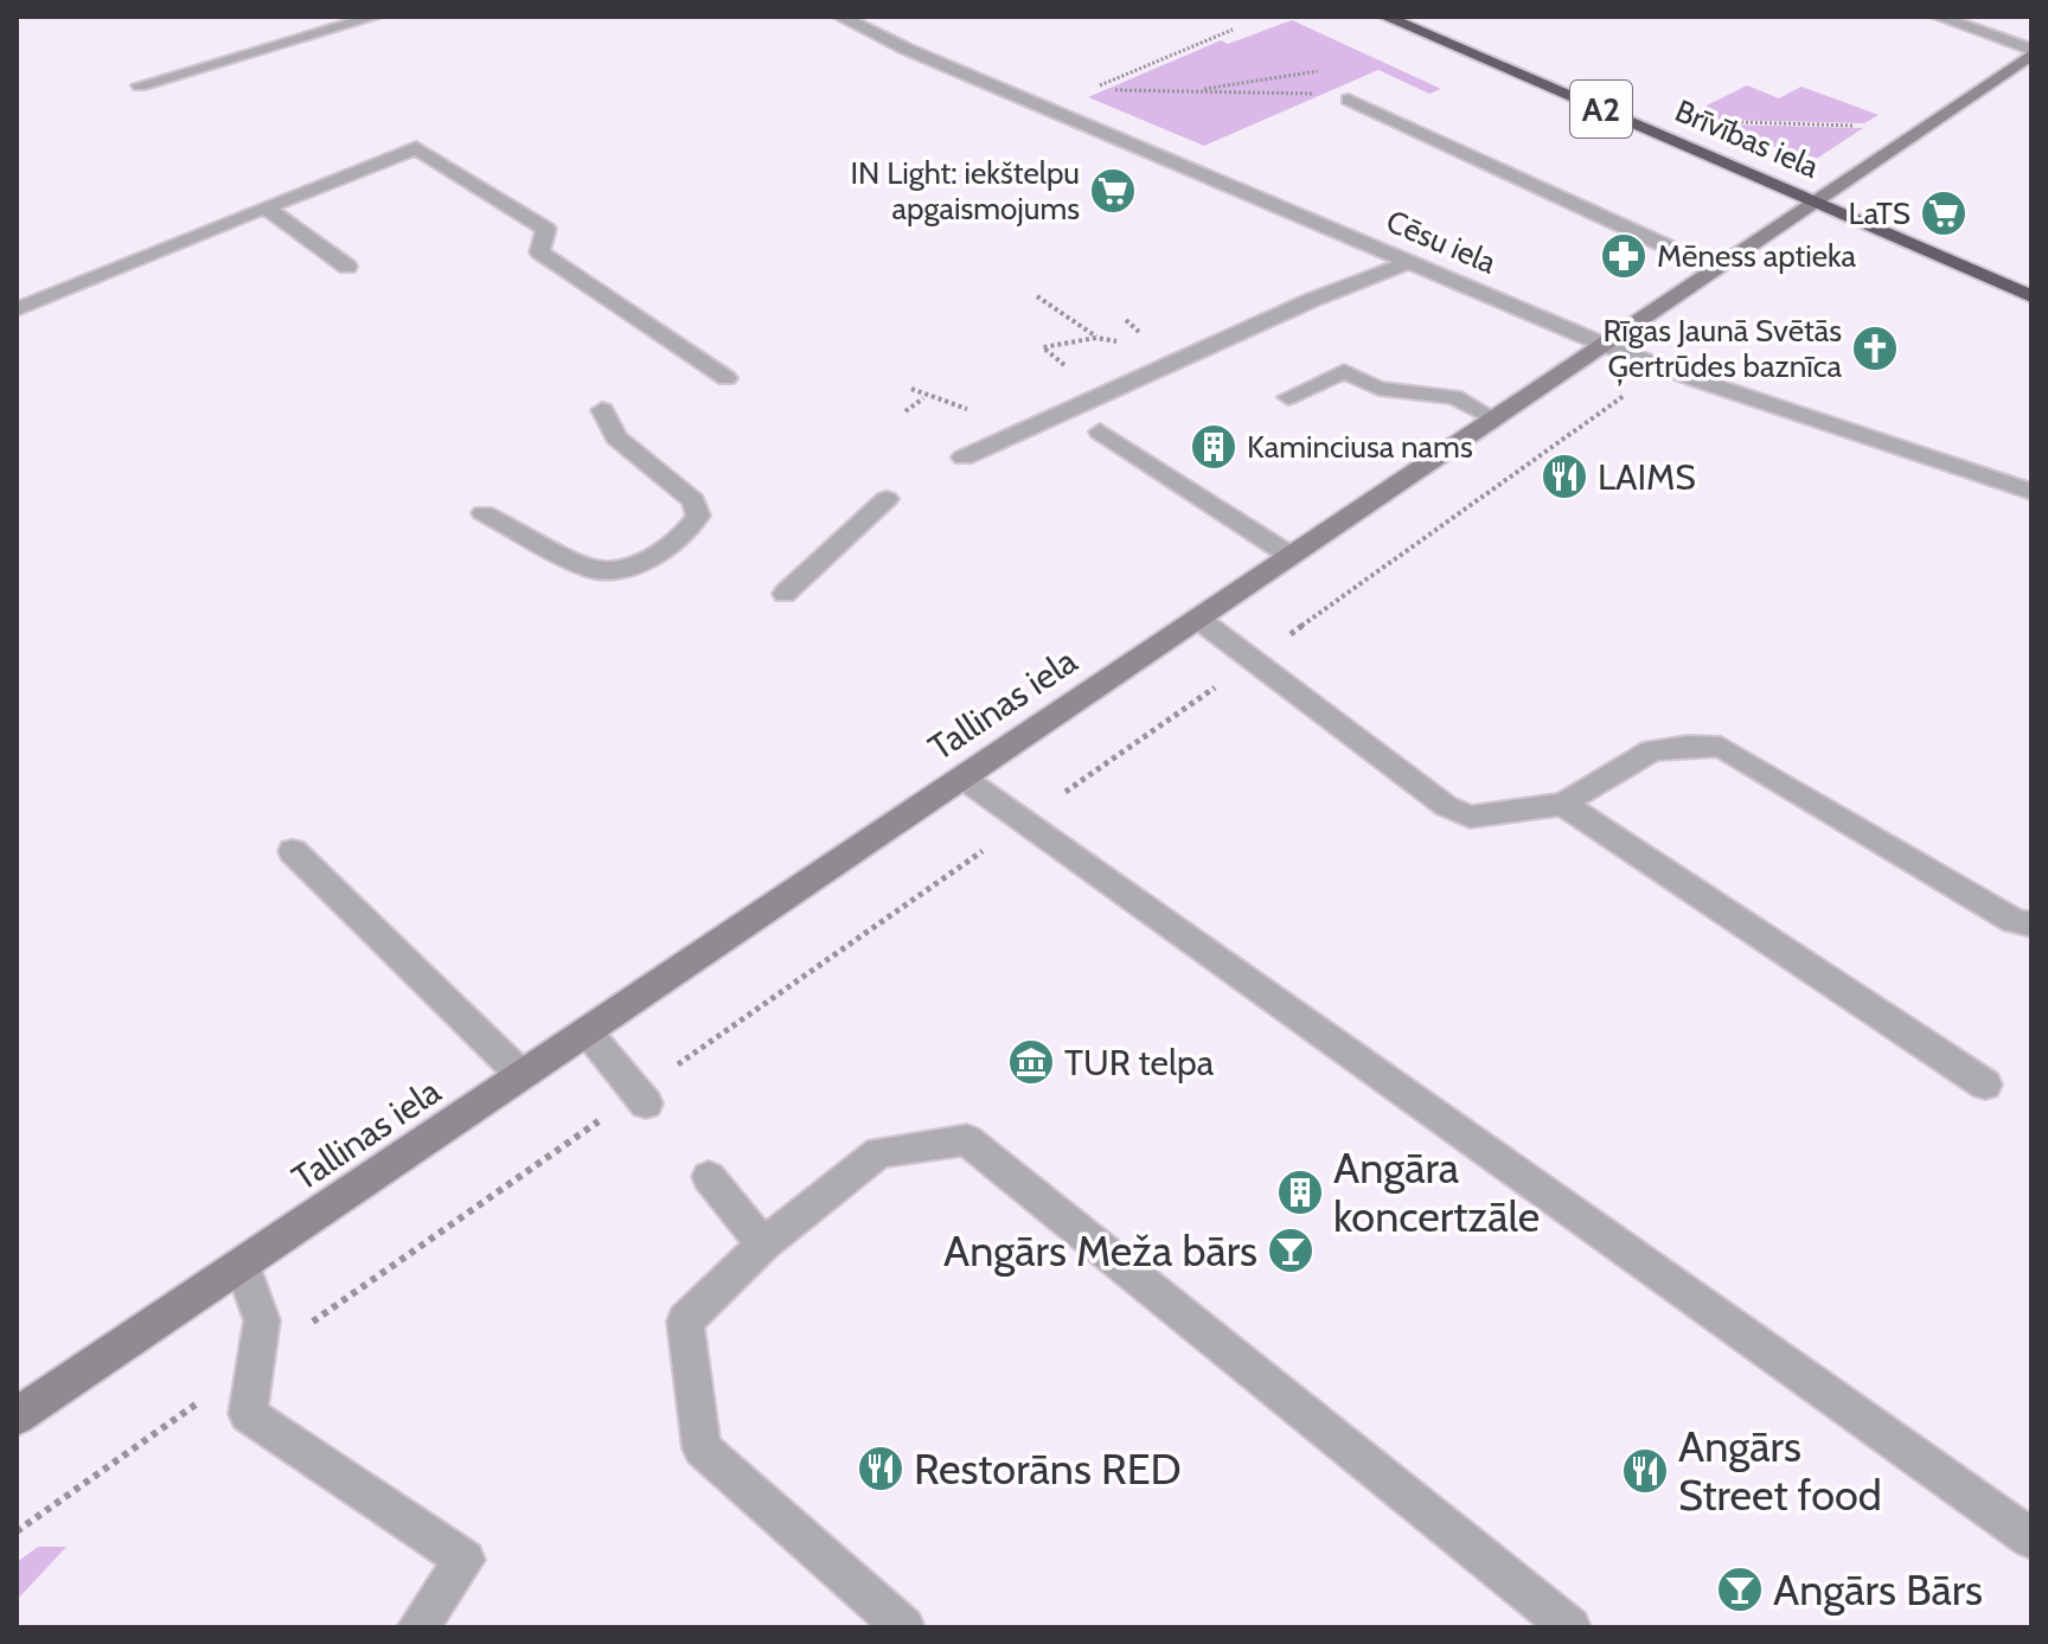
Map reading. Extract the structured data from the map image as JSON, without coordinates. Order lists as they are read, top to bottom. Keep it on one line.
{"streets":{"highway":["A2","Brīvības iela"],"street":["Cēsu iela","Tallinas iela"]},"crossings":[["Brīvības iela","Tallinas iela"],["Cēsu iela","Tallinas iela"]],"places":{"supermarket":["IN Light: iekštelpu apgaismojums","LaTS"],"pharmacy":["Mēness aptieka"],"church":["Rīgas Jaunā Svētās Ģertrūdes baznīca"],"building":["Kaminciusa nams","Angāra koncertzāle"],"restaurant":["LAIMS","Restorāns RED","Angārs Street food"],"museum":["TUR telpa"],"bar":["Angārs Meža bārs","Angārs Bārs"]}}
